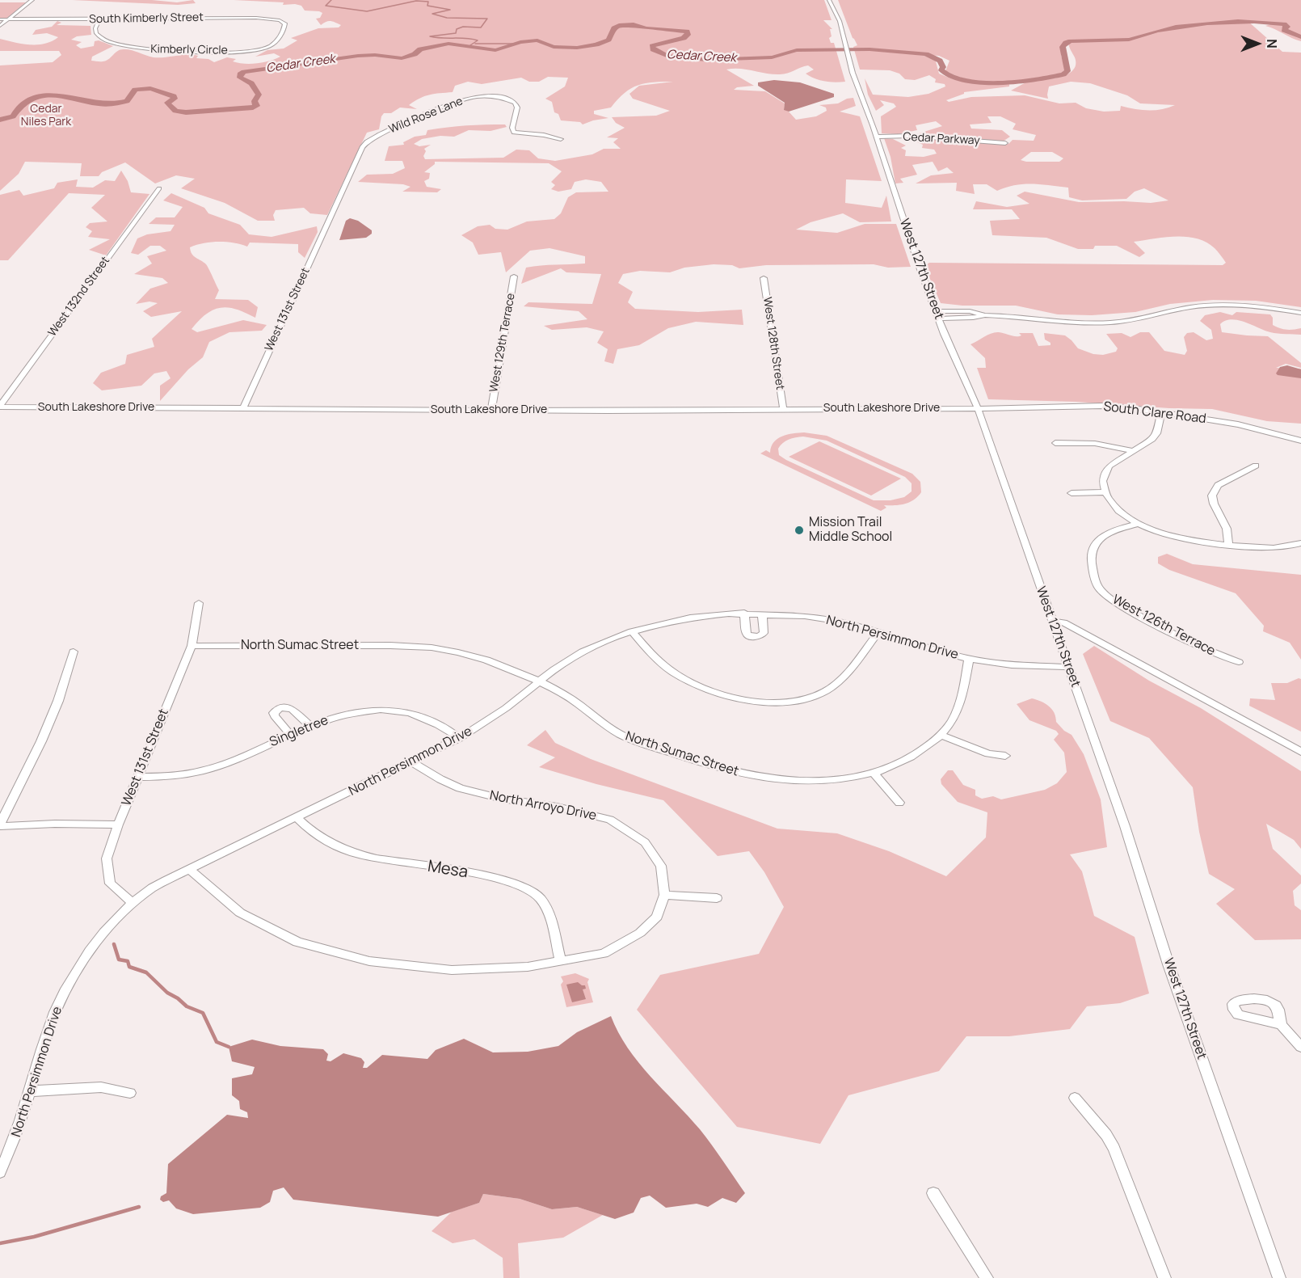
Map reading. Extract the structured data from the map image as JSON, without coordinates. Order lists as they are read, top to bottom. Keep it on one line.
{"streets":{"street":["South Kimberly Street","Kimberly Circle","Wild Rose Lane","Cedar Parkway","West 127th Street","West 132nd Street","West 131st Street","West 129th Terrace","West 128th Street","South Lakeshore Drive","South Clare Road","West 126th Terrace","North Persimmon Drive","North Sumac Street","Singletree","North Arroyo Drive","Mesa"]},"crossings":[["South Kimberly Street","Kimberly Circle"],["Wild Rose Lane","West 131st Street"],["Cedar Parkway","West 127th Street"],["West 127th Street","South Lakeshore Drive"],["West 127th Street","South Clare Road"],["West 127th Street","North Persimmon Drive"],["West 132nd Street","South Lakeshore Drive"],["West 131st Street","South Lakeshore Drive"],["West 131st Street","North Persimmon Drive"],["West 131st Street","North Sumac Street"],["West 131st Street","Singletree"],["West 129th Terrace","South Lakeshore Drive"],["West 128th Street","South Lakeshore Drive"],["South Lakeshore Drive","South Clare Road"],["North Persimmon Drive","North Sumac Street"],["North Persimmon Drive","Singletree"],["North Persimmon Drive","North Arroyo Drive"],["North Persimmon Drive","Mesa"],["North Arroyo Drive","Mesa"]],"water":["Cedar Creek"],"parks":["Cedar Niles Park"],"places":["Mission Trail Middle School"],"north":"right"}
